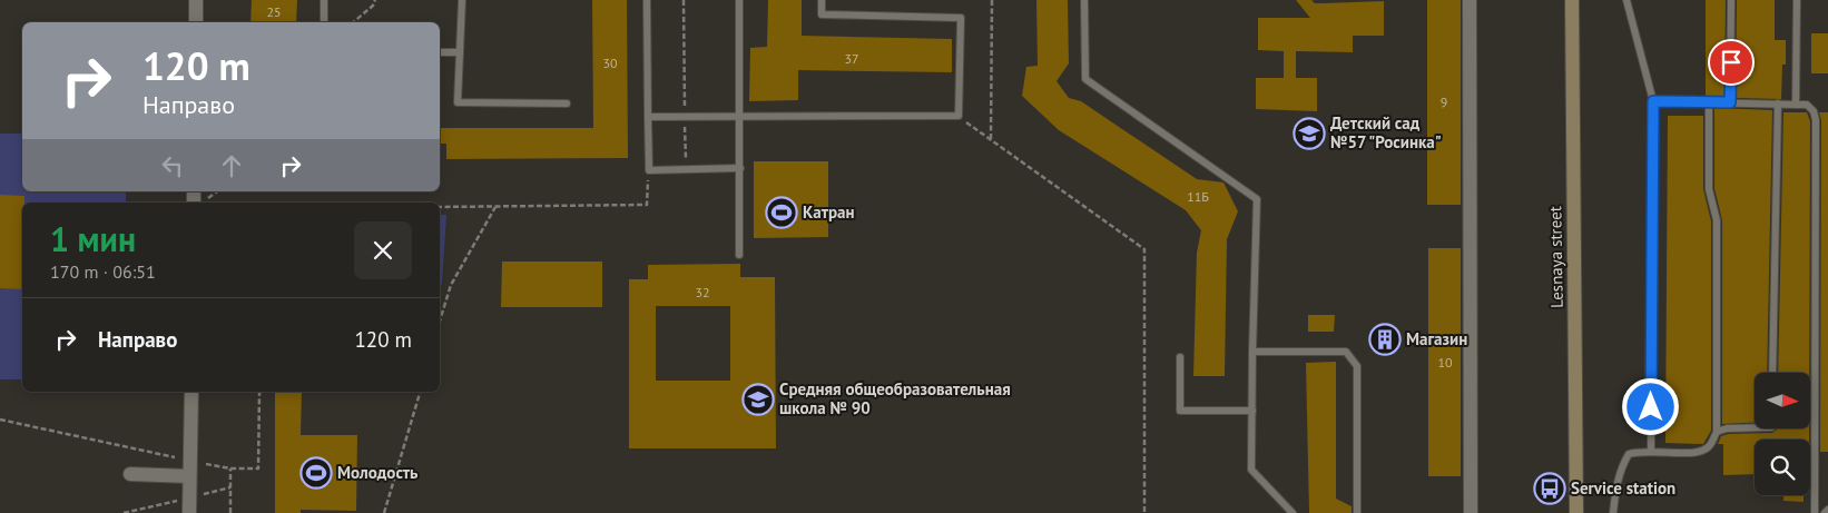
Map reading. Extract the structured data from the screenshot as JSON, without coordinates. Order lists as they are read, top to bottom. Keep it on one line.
{"streets":{"main road":["Lesnaya street"]},"places":{"school or university":["Детский сад №57 \"Росинка\"","Средняя общеобразовательная школа № 90"],"sports":["Катран","Молодость"],"building":["Магазин"],"bus stop":["Service station"]},"house_numbers":["25","37","30","9","11Б","32","10"],"north":"right","page":{"turn":["120 m","Направо"],"heading":["1 мин","170 m · 06:51"],"list":[{"name":"Направо","value":"120 m"}]}}
